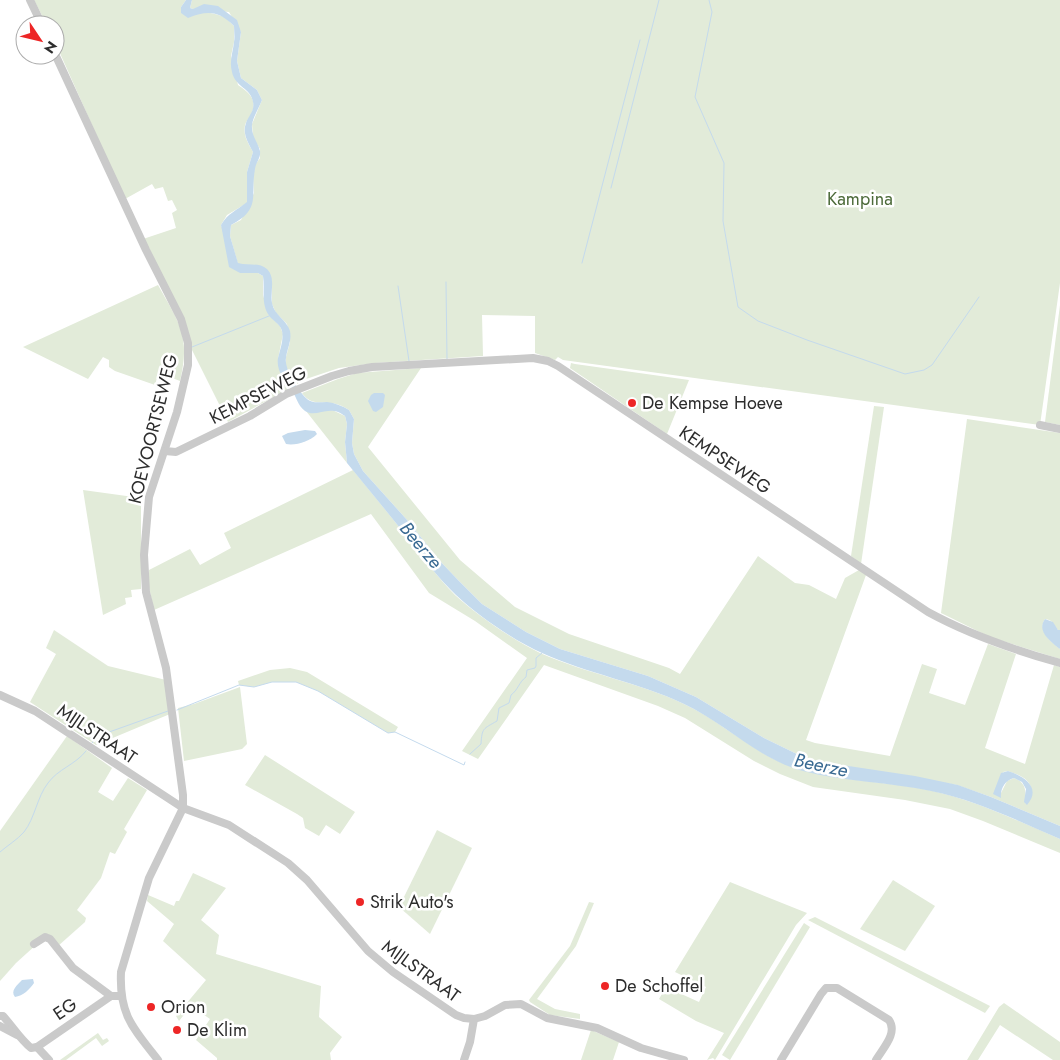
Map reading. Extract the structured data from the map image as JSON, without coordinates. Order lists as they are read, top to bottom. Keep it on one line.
{"streets":{"street":["KEMPSEWEG","KOEVOORTSEWEG","MIJLSTRAAT","EG"]},"crossings":[["KEMPSEWEG","KOEVOORTSEWEG"],["KOEVOORTSEWEG","MIJLSTRAAT"]],"water":["Beerze"],"parks":["Kampina"],"places":["De Kempse Hoeve","Strik Auto's","De Schoffel","Orion","De Klim"],"north":"bottom right"}
